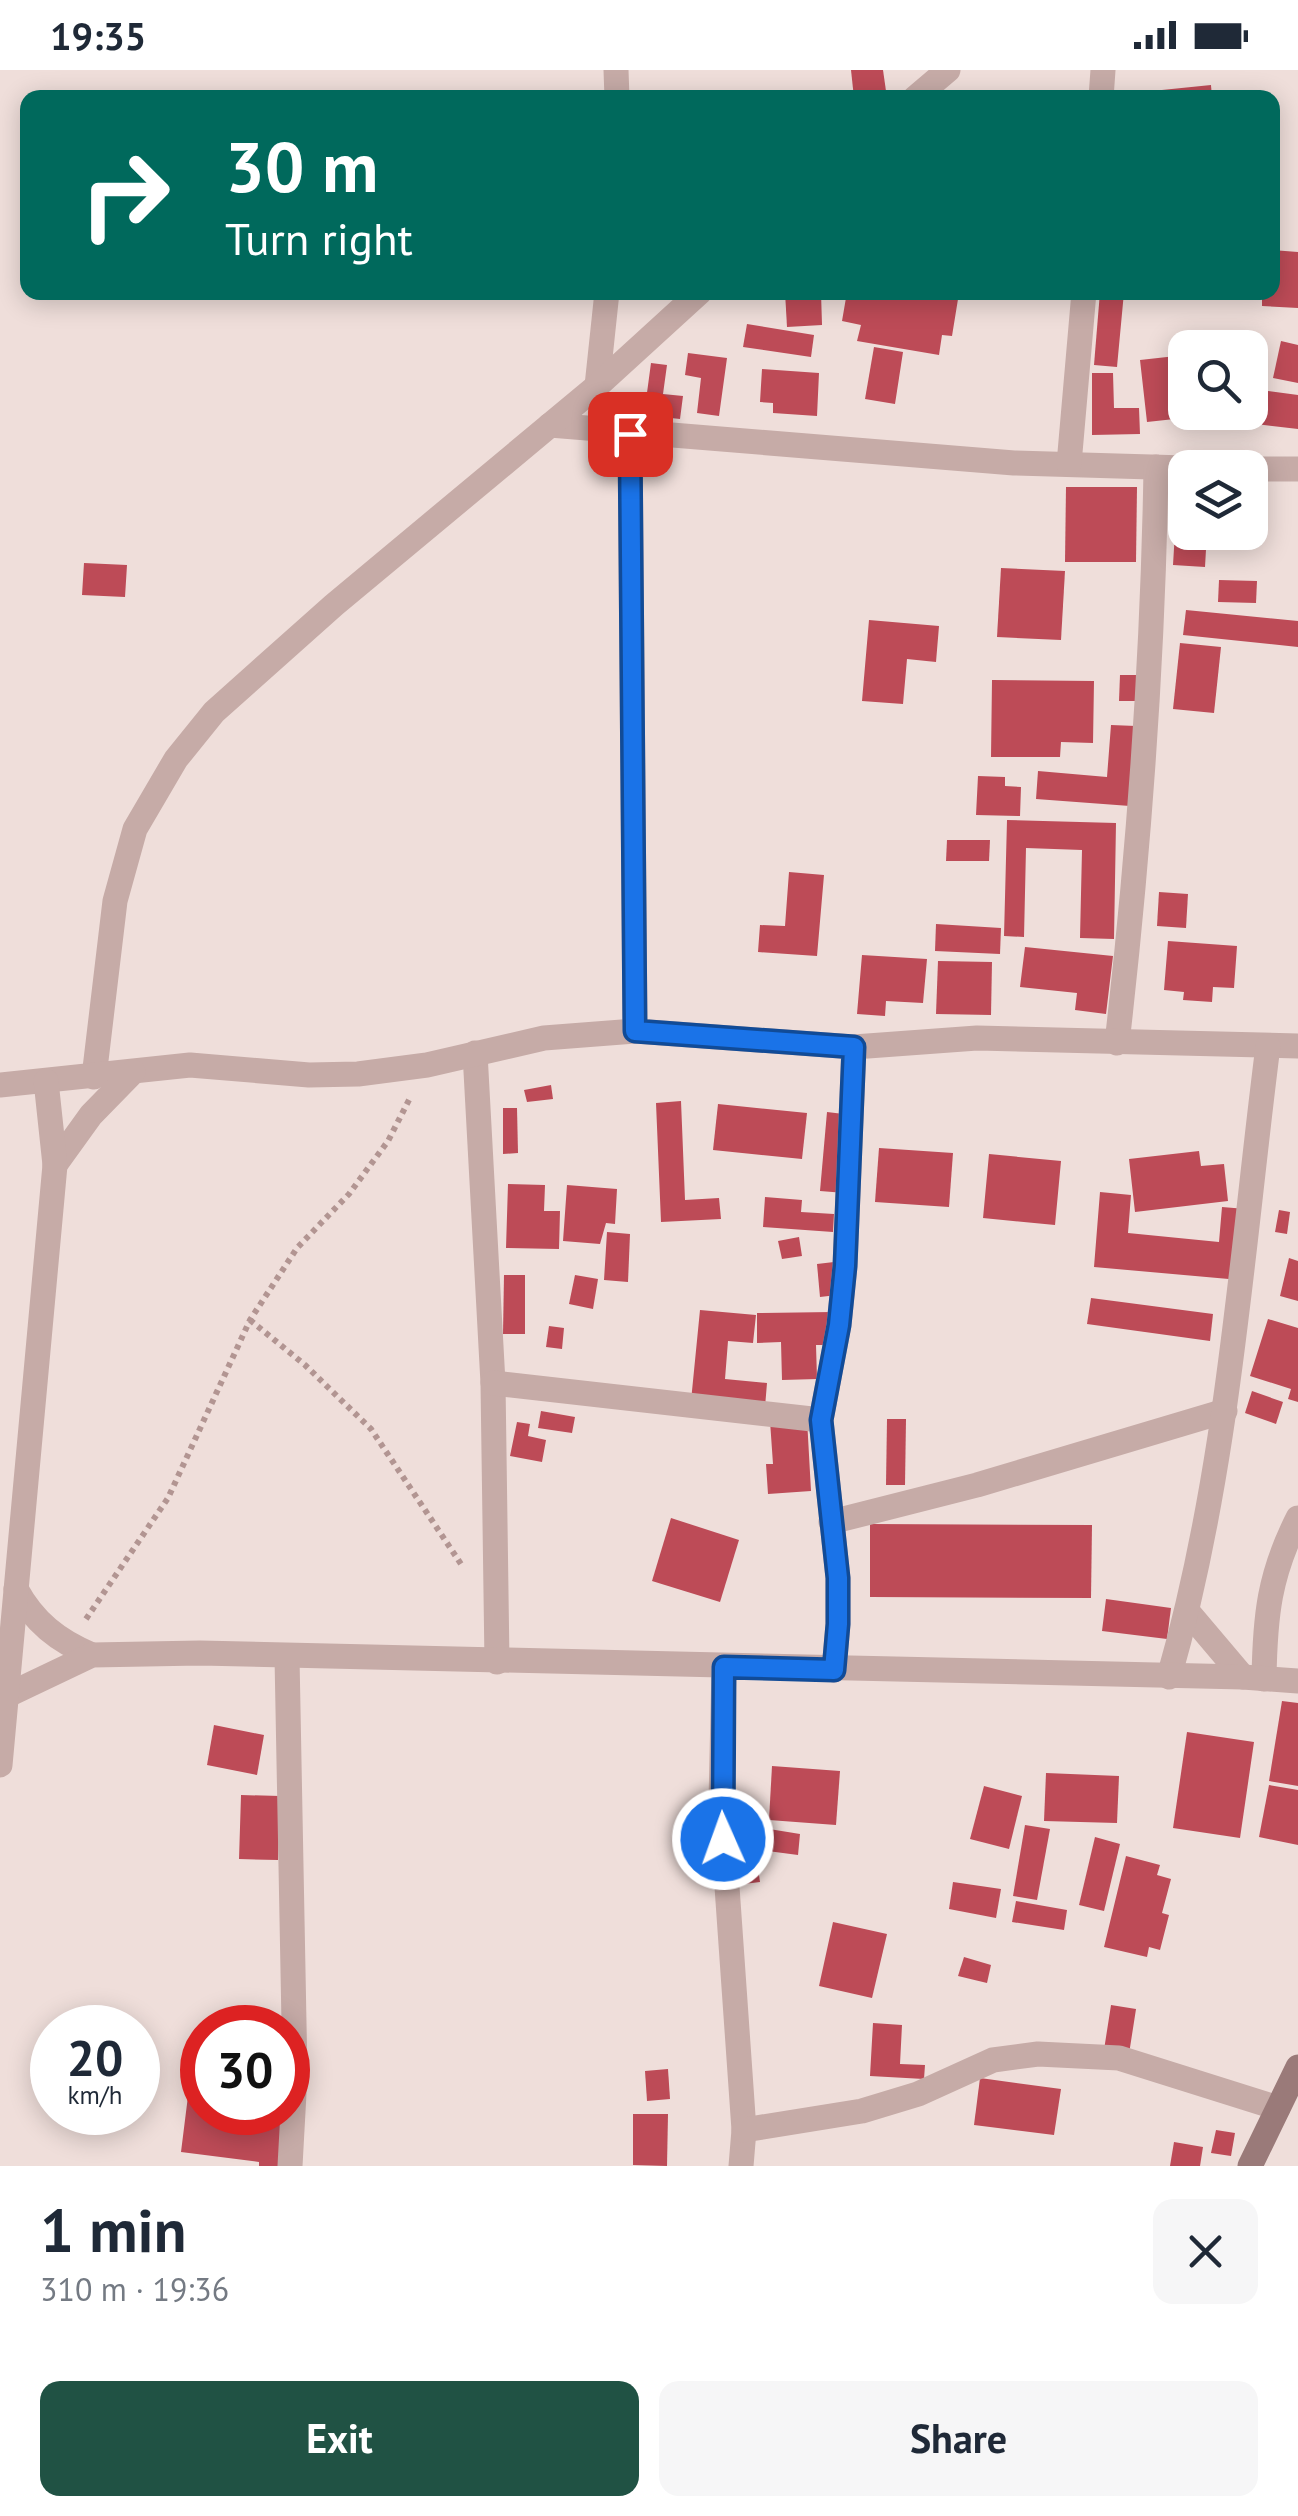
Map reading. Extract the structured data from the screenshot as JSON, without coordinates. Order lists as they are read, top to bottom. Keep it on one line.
{"page":{"status":"19:35","turn":["30 m","Turn right"],"speed":"20 km/h","limit":"30","heading":["1 min","310 m · 19:36"],"buttons":["Exit","Share"]}}
